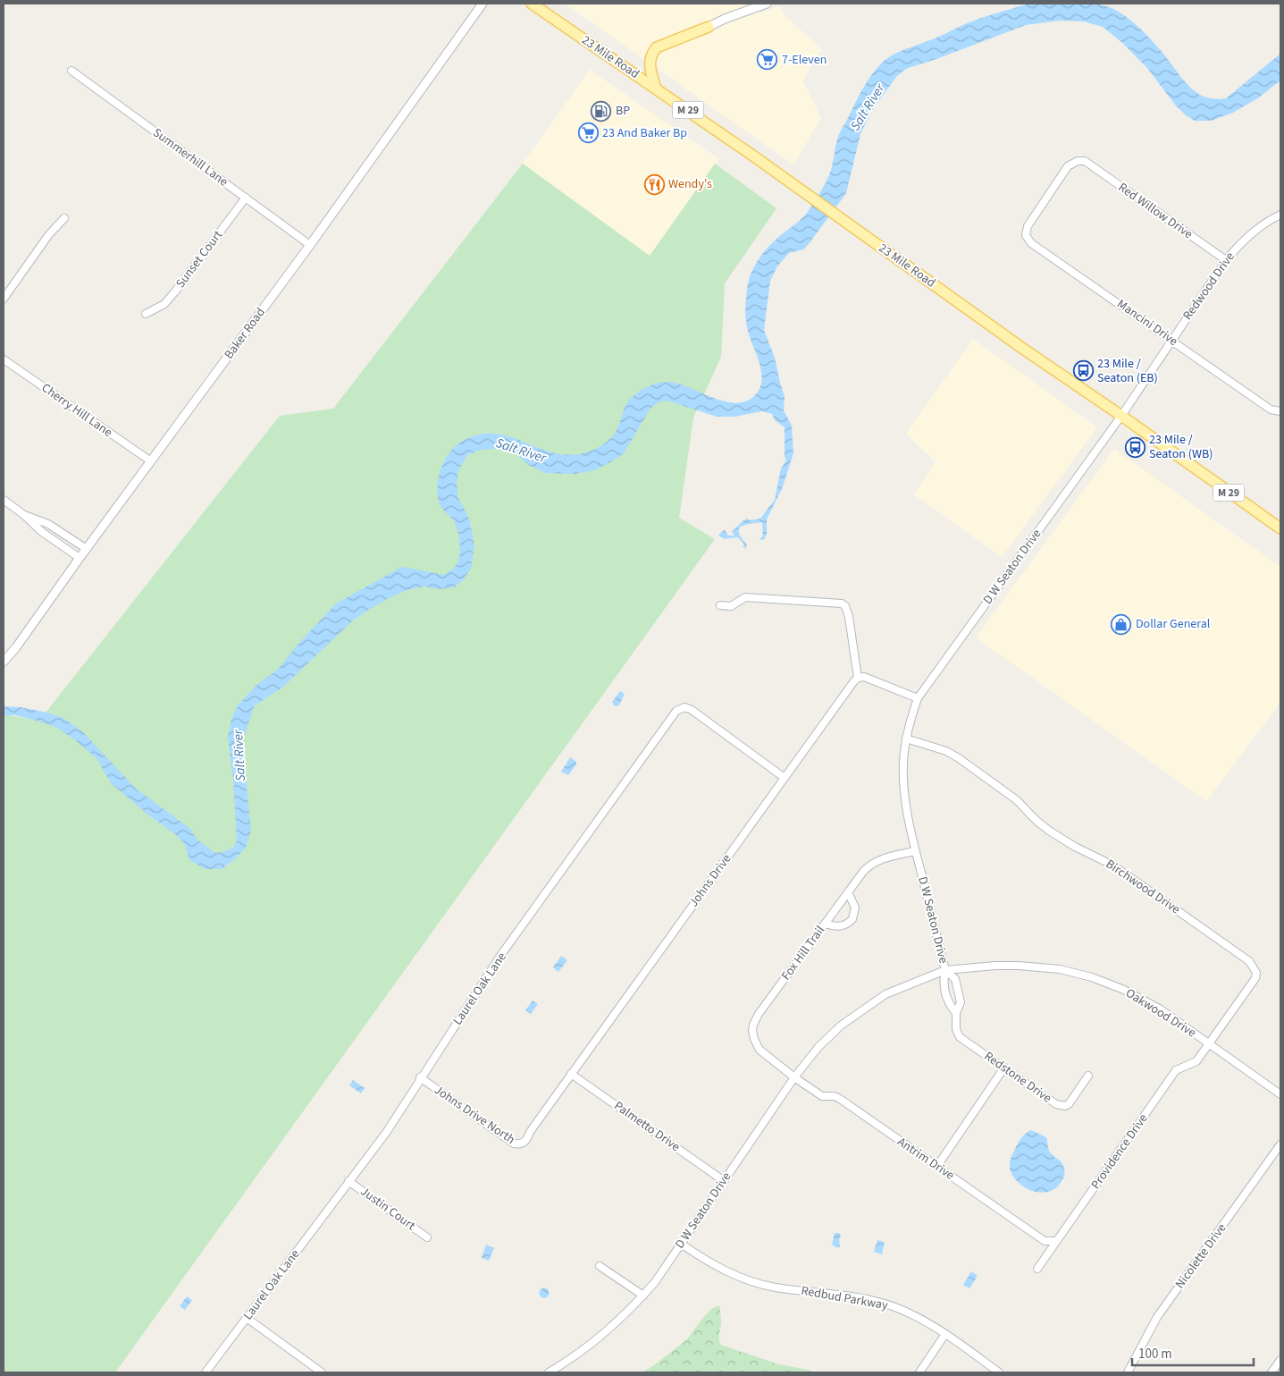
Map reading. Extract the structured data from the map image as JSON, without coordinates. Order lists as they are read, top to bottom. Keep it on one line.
{"streets":{"main road":["23 Mile Road","M 29"],"street":["Summerhill Lane","Red Willow Drive","Sunset Court","Redwood Drive","Mancini Drive","Baker Road","Cherry Hill Lane","D W Seaton Drive","Johns Drive","Birchwood Drive","Fox Hill Trail","Laurel Oak Lane","Oakwood Drive","Redstone Drive","Johns Drive North","Palmetto Drive","Providence Drive","Antrim Drive","Justin Court","Nicolette Drive","Redbud Parkway"]},"crossings":[["23 Mile Road","Redwood Drive"],["23 Mile Road","D W Seaton Drive"],["Summerhill Lane","Sunset Court"],["Summerhill Lane","Baker Road"],["Red Willow Drive","Redwood Drive"],["Red Willow Drive","Mancini Drive"],["Redwood Drive","Mancini Drive"],["Redwood Drive","D W Seaton Drive"],["Baker Road","Cherry Hill Lane"],["D W Seaton Drive","Birchwood Drive"],["D W Seaton Drive","Fox Hill Trail"],["D W Seaton Drive","Oakwood Drive"],["D W Seaton Drive","Redstone Drive"],["D W Seaton Drive","Palmetto Drive"],["D W Seaton Drive","Antrim Drive"],["D W Seaton Drive","Redbud Parkway"],["Johns Drive","Laurel Oak Lane"],["Johns Drive","Johns Drive North"],["Johns Drive","Palmetto Drive"],["Birchwood Drive","Oakwood Drive"],["Birchwood Drive","Providence Drive"],["Fox Hill Trail","Antrim Drive"],["Laurel Oak Lane","Johns Drive North"],["Laurel Oak Lane","Justin Court"],["Oakwood Drive","Redstone Drive"],["Oakwood Drive","Providence Drive"],["Providence Drive","Antrim Drive"]],"water":["Salt River"],"places":{"supermarket":["7-Eleven","23 And Baker Bp"],"fuel station":["BP"],"restaurant":["Wendy's"],"bus stop":["23 Mile / Seaton (EB)","23 Mile / Seaton (WB)"],"shop":["Dollar General"]},"scale_bar":"100 m"}
